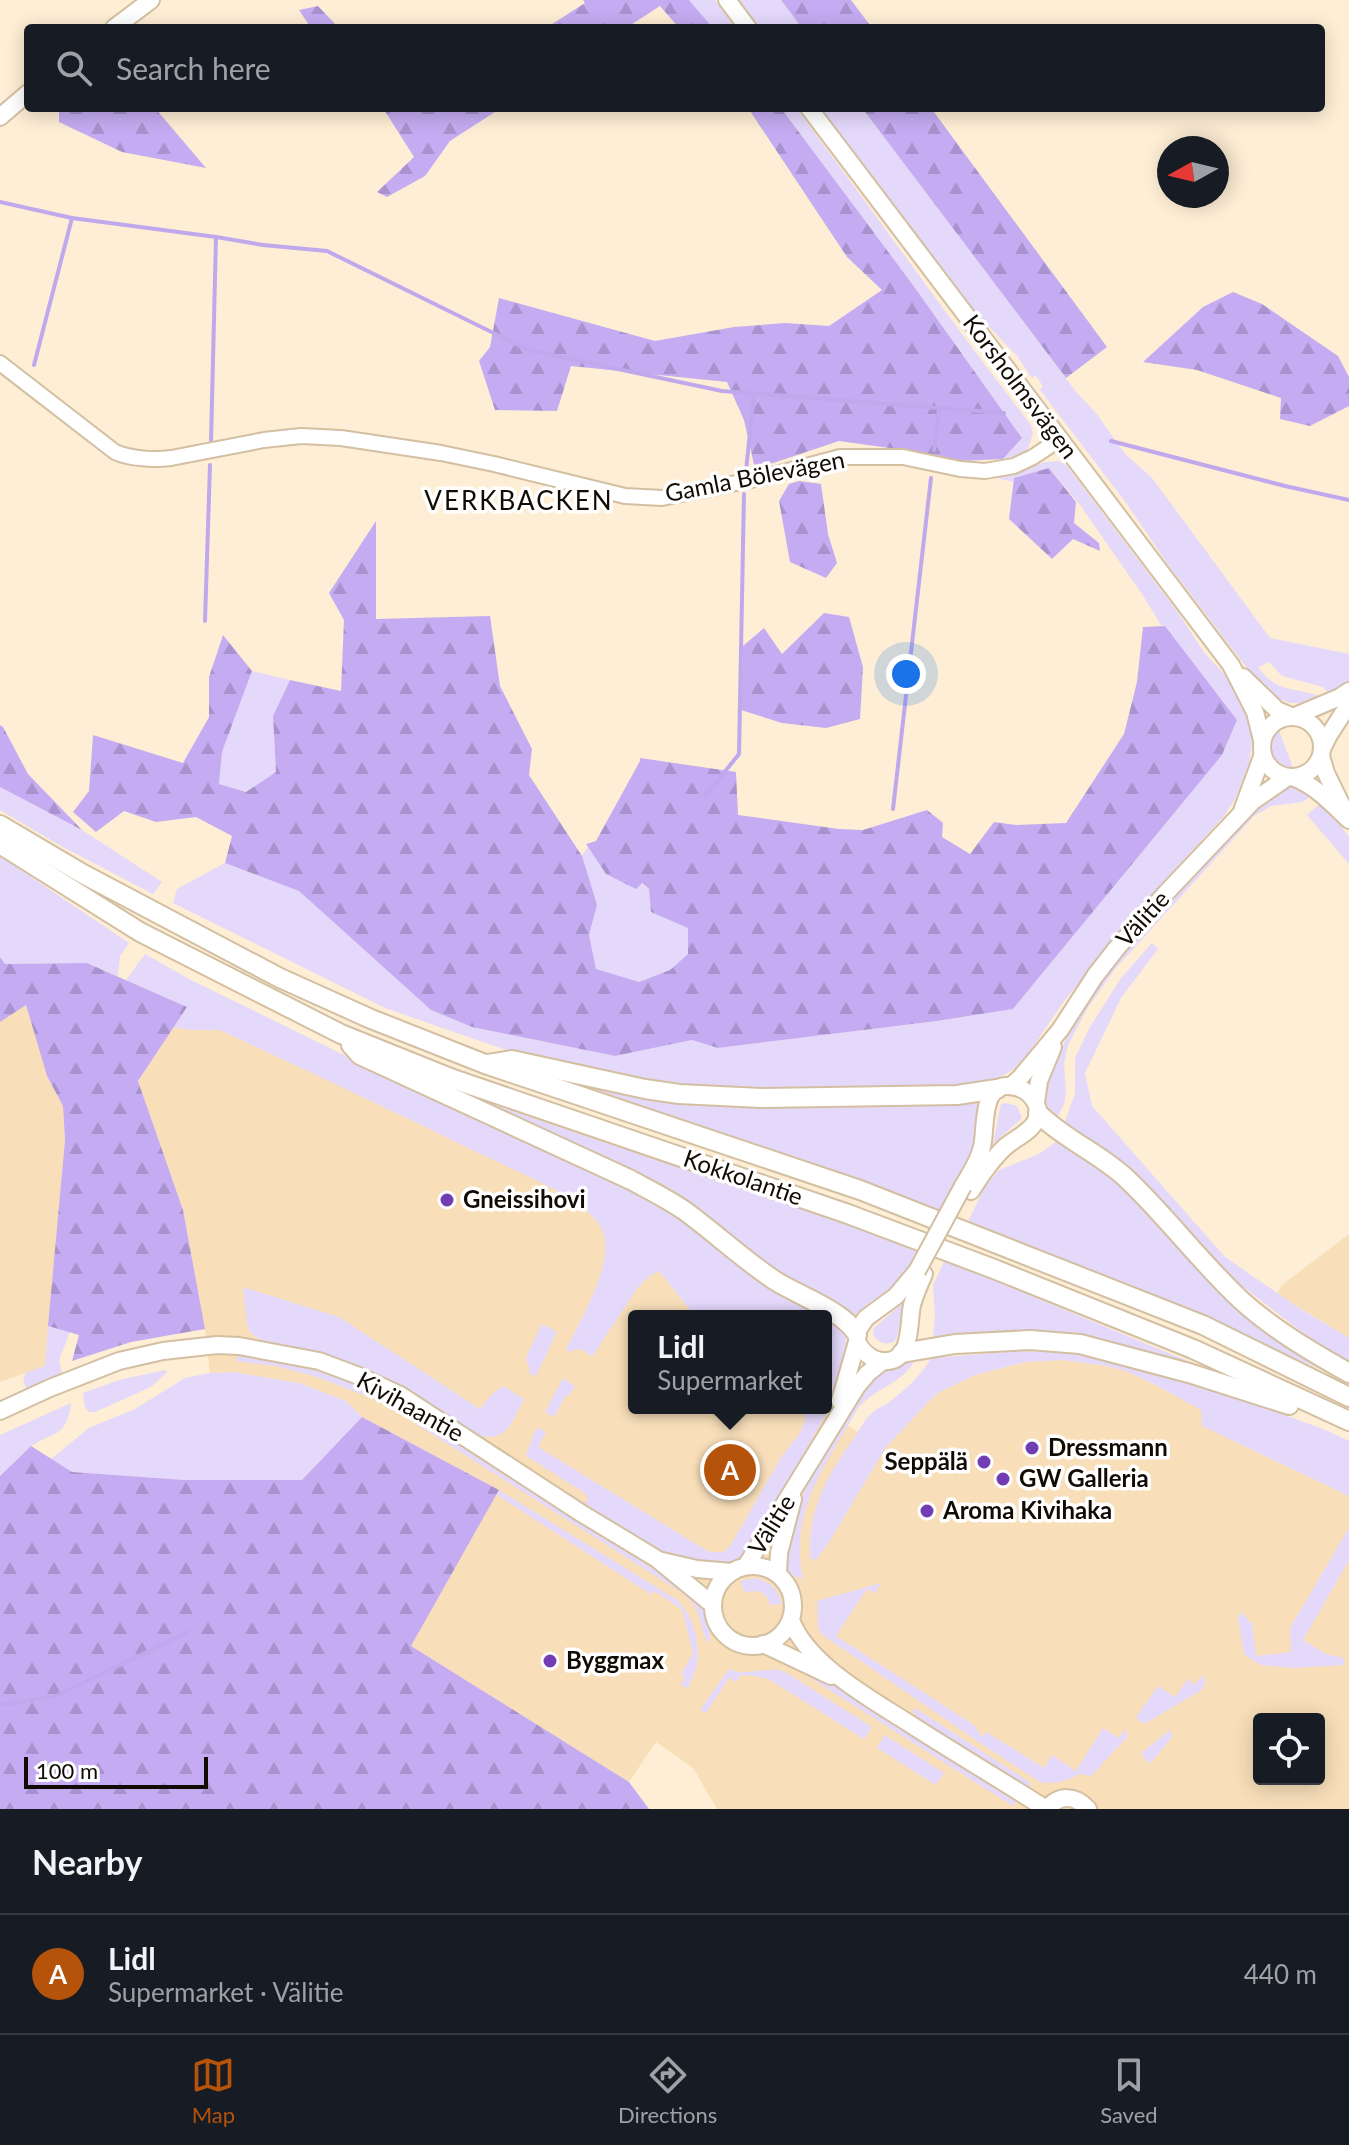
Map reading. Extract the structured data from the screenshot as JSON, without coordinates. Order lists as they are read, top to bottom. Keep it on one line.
{"streets":{"highway":["Kokkolantie"],"main road":["Korsholmsvägen","Välitie","Kivihaantie"],"street":["Gamla Bölevägen"]},"crossings":[["Korsholmsvägen","Gamla Bölevägen"],["Korsholmsvägen","Välitie"],["Välitie","Kivihaantie"]],"districts":["VERKBACKEN"],"places":["Gneissihovi","Dressmann","Seppälä","GW Galleria","Aroma Kivihaka","Byggmax"],"scale_bar":"100 m","north":"left","page":{"search":"Search here","popup":["Lidl","Supermarket"],"pins":"A","scale":"100 m","heading":"Nearby","list":[{"mark":"A","name":"Lidl","note":"Supermarket · Välitie","value":"440 m"}],"nav":["Map","Directions","Saved"]}}
